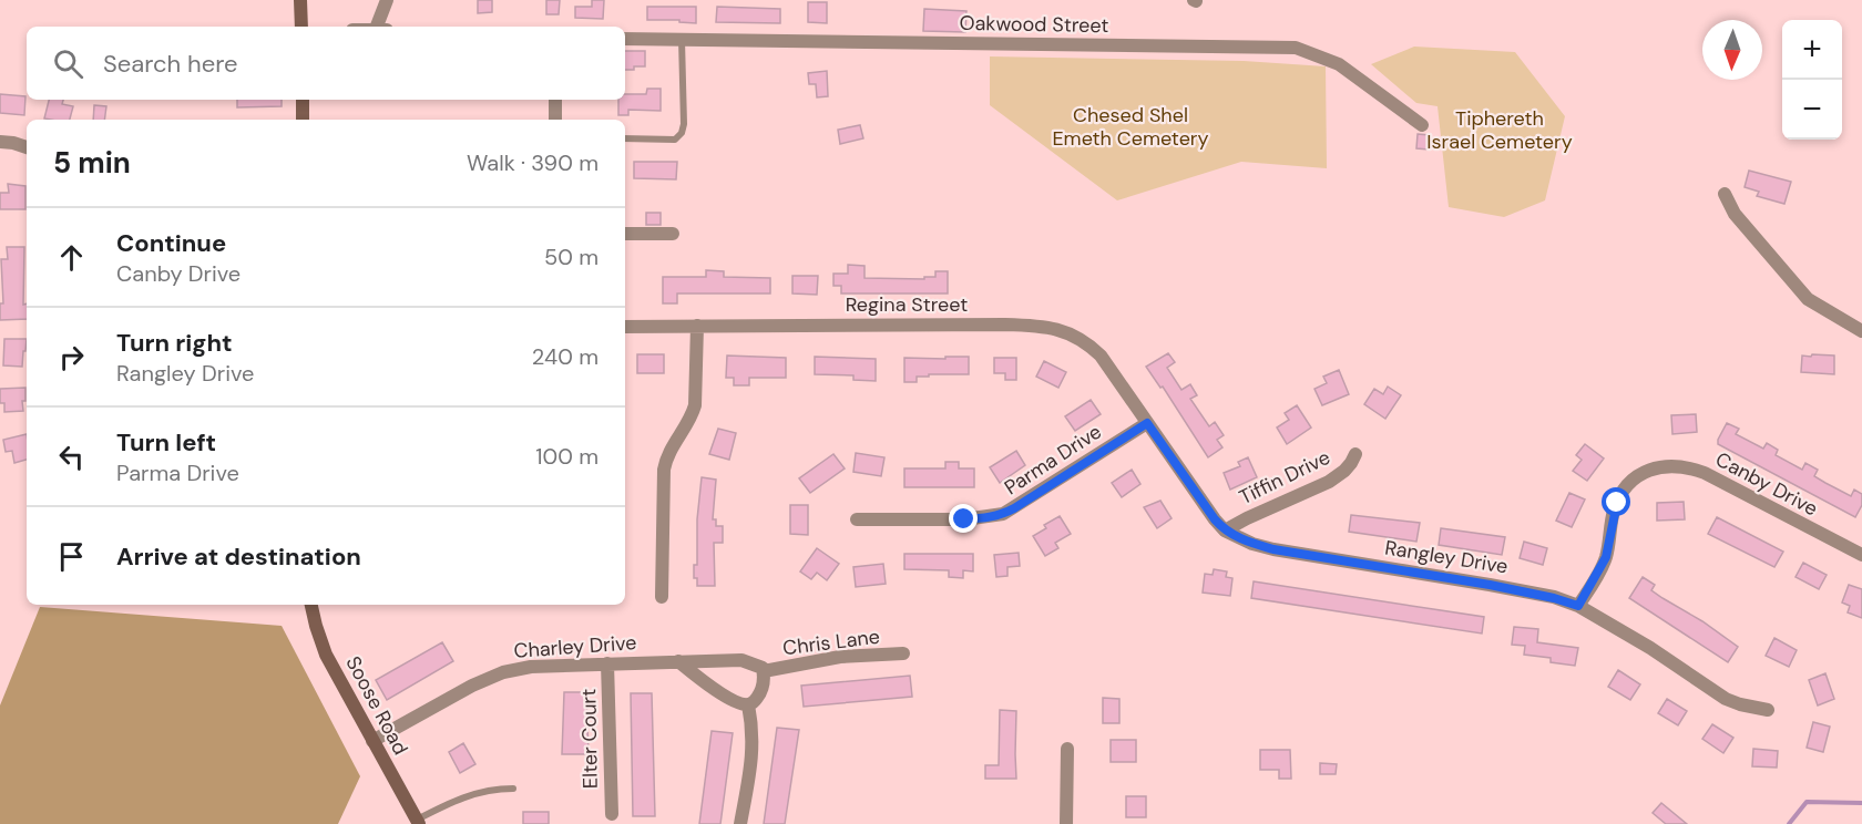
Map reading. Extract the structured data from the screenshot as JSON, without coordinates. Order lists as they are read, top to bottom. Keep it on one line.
{"streets":{"street":["Oakwood Street","Regina Street","Parma Drive","Tiffin Drive","Canby Drive","Rangley Drive","Chris Lane","Charley Drive","Soose Road","Elter Court"]},"crossings":[["Regina Street","Parma Drive"],["Regina Street","Rangley Drive"],["Parma Drive","Rangley Drive"],["Tiffin Drive","Rangley Drive"],["Canby Drive","Rangley Drive"],["Chris Lane","Charley Drive"],["Charley Drive","Soose Road"],["Charley Drive","Elter Court"]],"parks":["Chesed Shel Emeth Cemetery","Tiphereth Israel Cemetery"],"north":"bottom","page":{"map_buttons":["+","−"],"search":"Search here","heading":["5 min","Walk · 390 m"],"list":[["Continue","Canby Drive","50 m"],["Turn right","Rangley Drive","240 m"],["Turn left","Parma Drive","100 m"],"Arrive at destination"]}}
